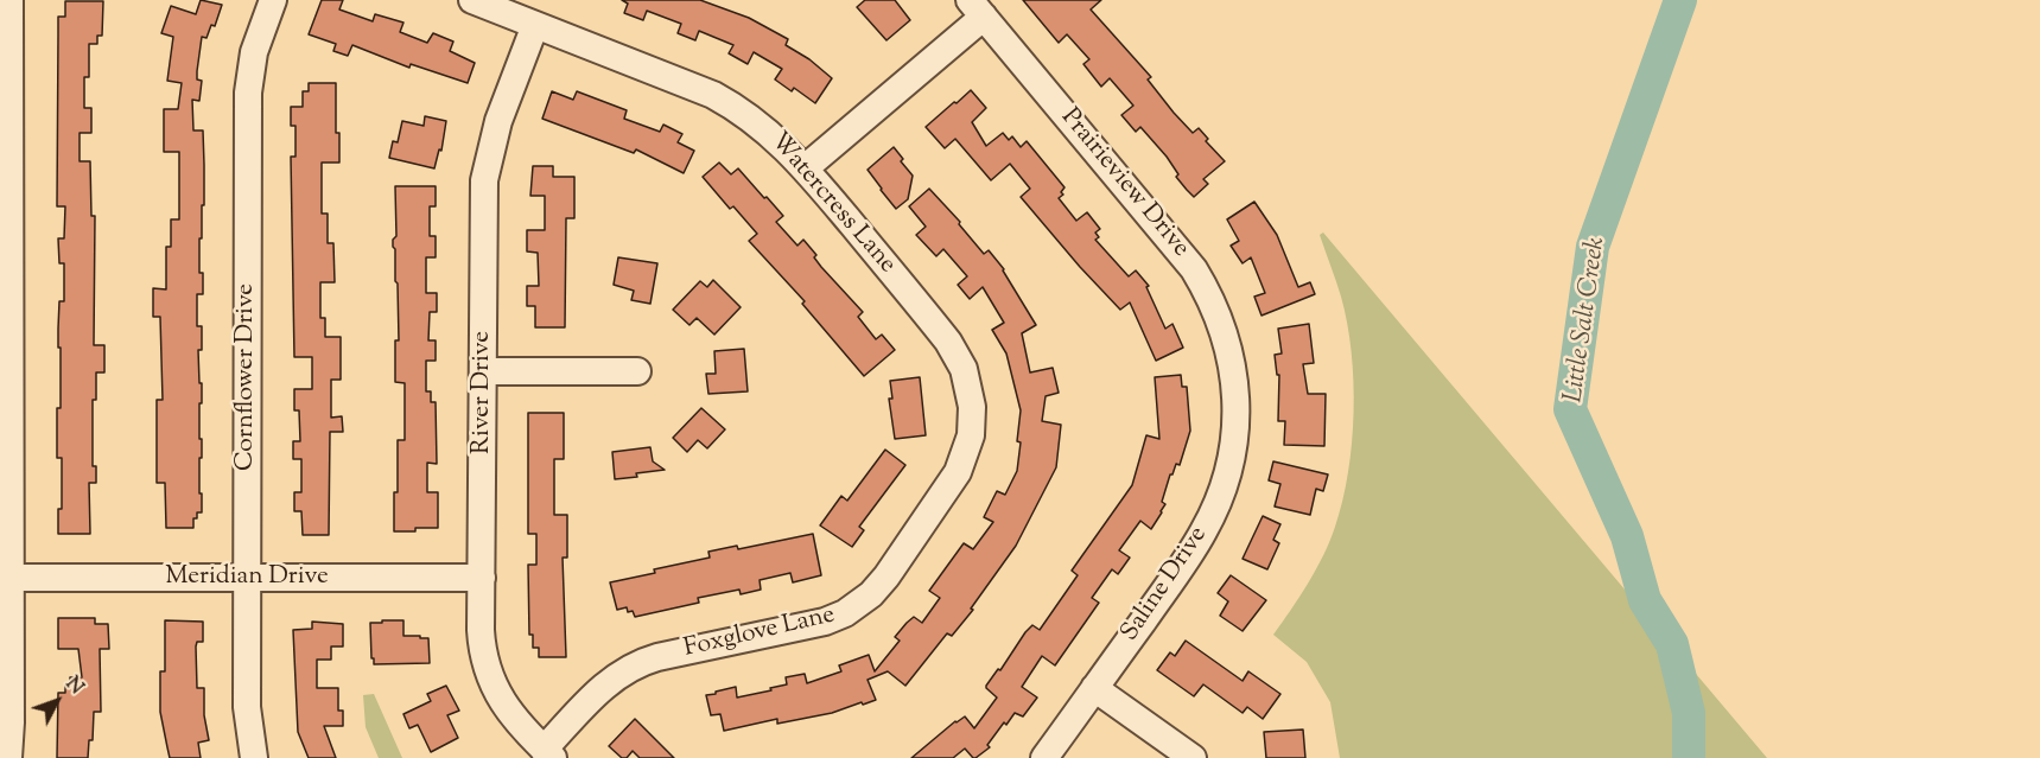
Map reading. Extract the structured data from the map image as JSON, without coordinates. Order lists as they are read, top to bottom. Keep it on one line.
{"streets":{"street":["Prairieview Drive","Watercress Lane","Cornflower Drive","River Drive","Meridian Drive","Saline Drive","Foxglove Lane"]},"crossings":[["Prairieview Drive","Saline Drive"],["Watercress Lane","River Drive"],["Watercress Lane","Foxglove Lane"],["Cornflower Drive","Meridian Drive"],["River Drive","Meridian Drive"],["River Drive","Foxglove Lane"]],"water":["Little Salt Creek"],"north":"top right"}
